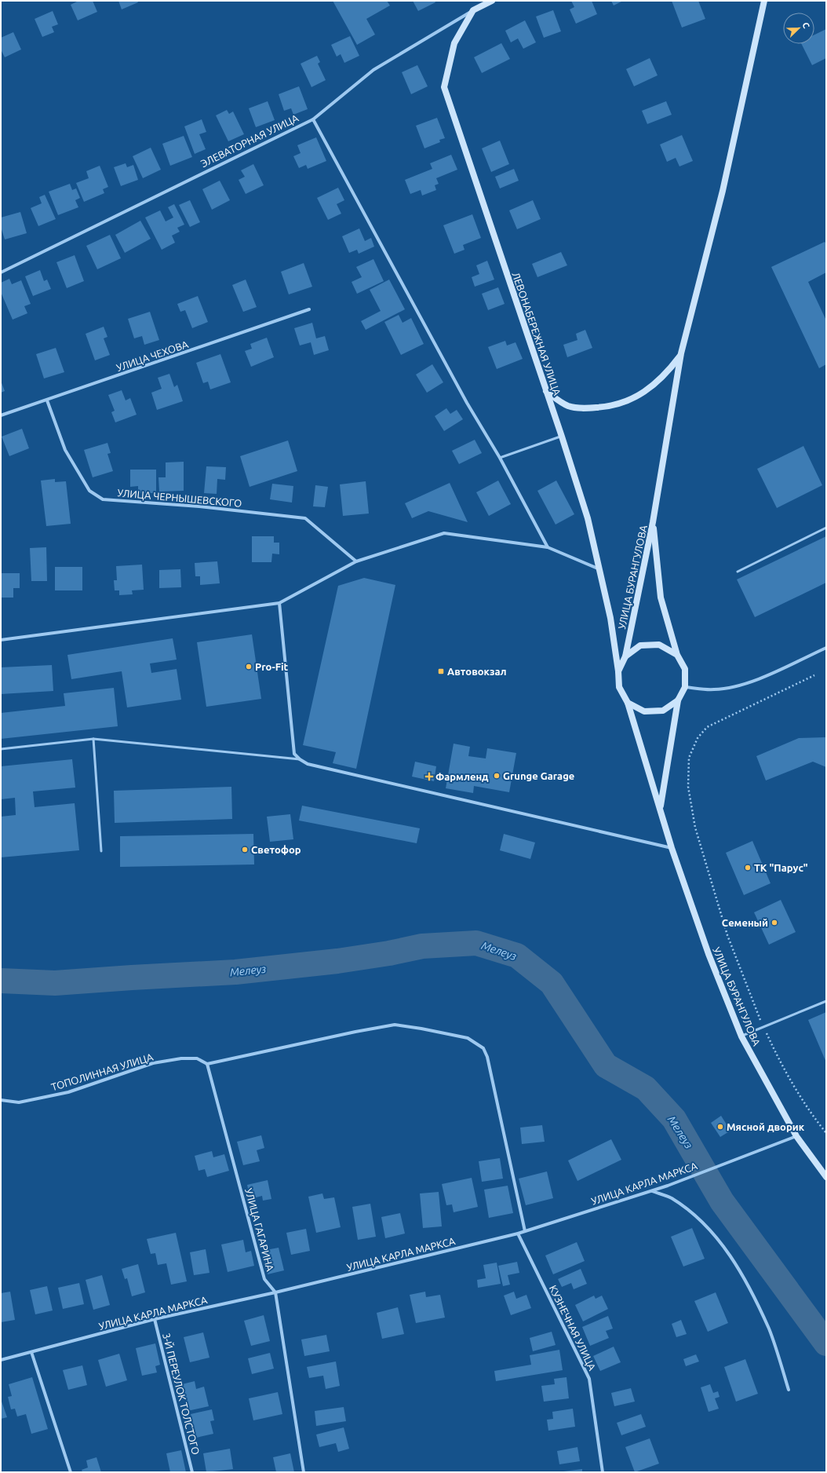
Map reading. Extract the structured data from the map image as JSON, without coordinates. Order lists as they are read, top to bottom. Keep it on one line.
{"streets":{"main road":["ЭЛЕВАТОРНАЯ УЛИЦА","ЛЕВОНАБЕРЕЖНАЯ УЛИЦА","УЛИЦА БУРАНГУЛОВА"],"street":["УЛИЦА ЧЕХОВА","УЛИЦА ЧЕРНЫШЕВСКОГО","ТОПОЛИННАЯ УЛИЦА","УЛИЦА КАРЛА МАРКСА","УЛИЦА ГАГАРИНА","КУЗНЕЧНАЯ УЛИЦА","3-Й ПЕРЕУЛОК ТОЛСТОГО"]},"crossings":[["ЭЛЕВАТОРНАЯ УЛИЦА","ЛЕВОНАБЕРЕЖНАЯ УЛИЦА"],["ЛЕВОНАБЕРЕЖНАЯ УЛИЦА","УЛИЦА БУРАНГУЛОВА"],["УЛИЦА ЧЕХОВА","УЛИЦА ЧЕРНЫШЕВСКОГО"],["УЛИЦА БУРАНГУЛОВА","УЛИЦА КАРЛА МАРКСА"],["ТОПОЛИННАЯ УЛИЦА","УЛИЦА ГАГАРИНА"],["УЛИЦА КАРЛА МАРКСА","УЛИЦА ГАГАРИНА"],["УЛИЦА КАРЛА МАРКСА","КУЗНЕЧНАЯ УЛИЦА"],["УЛИЦА КАРЛА МАРКСА","3-Й ПЕРЕУЛОК ТОЛСТОГО"]],"water":["Мелеуз"],"places":{"other":["Pro-Fit","Grunge Garage","Светофор","ТК \"Парус\"","Семеный","Мясной дворик"],"transit":["Автовокзал"],"health":["Фармленд"]},"north":"top right"}
